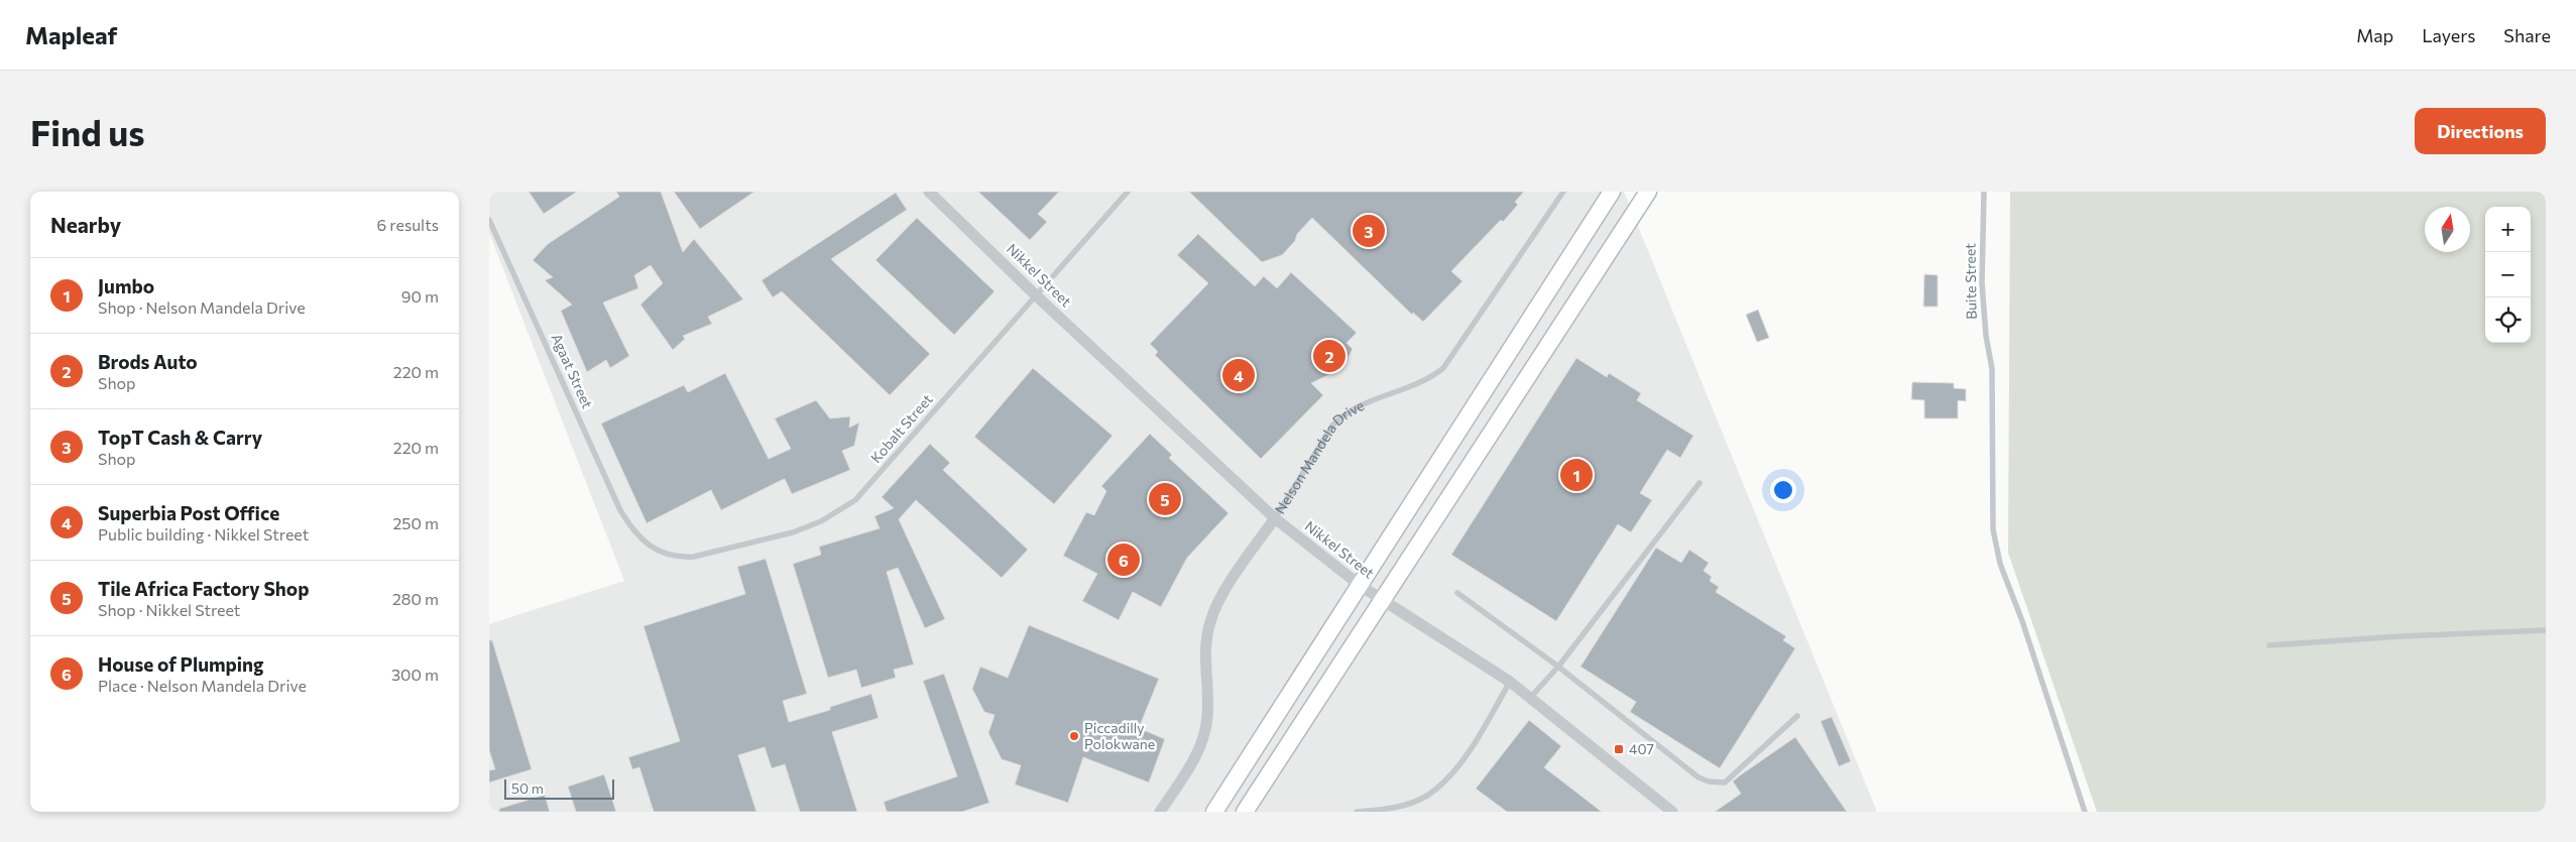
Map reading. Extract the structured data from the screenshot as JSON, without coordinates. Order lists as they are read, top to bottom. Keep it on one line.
{"streets":{"street":["Nikkel Street","Nelson Mandela Drive"],"lane":["Buite Street","Agaat Street","Kobalt Street"]},"crossings":[["Nikkel Street","Kobalt Street"],["Nikkel Street","Nelson Mandela Drive"],["Agaat Street","Kobalt Street"]],"places":{"other":["Piccadilly Polokwane"],"transit":["407"]},"scale_bar":"50 m","north":"top","page":{"header":"Mapleaf","nav":["Map","Layers","Share"],"buttons":"Directions","title":"Find us","heading":["Nearby","6 results"],"map_buttons":["+","−"],"pins":["3","2","4","1","5","6"],"list":[{"mark":"1","name":"Jumbo","note":"Shop · Nelson Mandela Drive","value":"90 m"},{"mark":"2","name":"Brods Auto","note":"Shop","value":"220 m"},{"mark":"3","name":"TopT Cash & Carry","note":"Shop","value":"220 m"},{"mark":"4","name":"Superbia Post Office","note":"Public building · Nikkel Street","value":"250 m"},{"mark":"5","name":"Tile Africa Factory Shop","note":"Shop · Nikkel Street","value":"280 m"},{"mark":"6","name":"House of Plumping","note":"Place · Nelson Mandela Drive","value":"300 m"}],"scale":"50 m"}}
